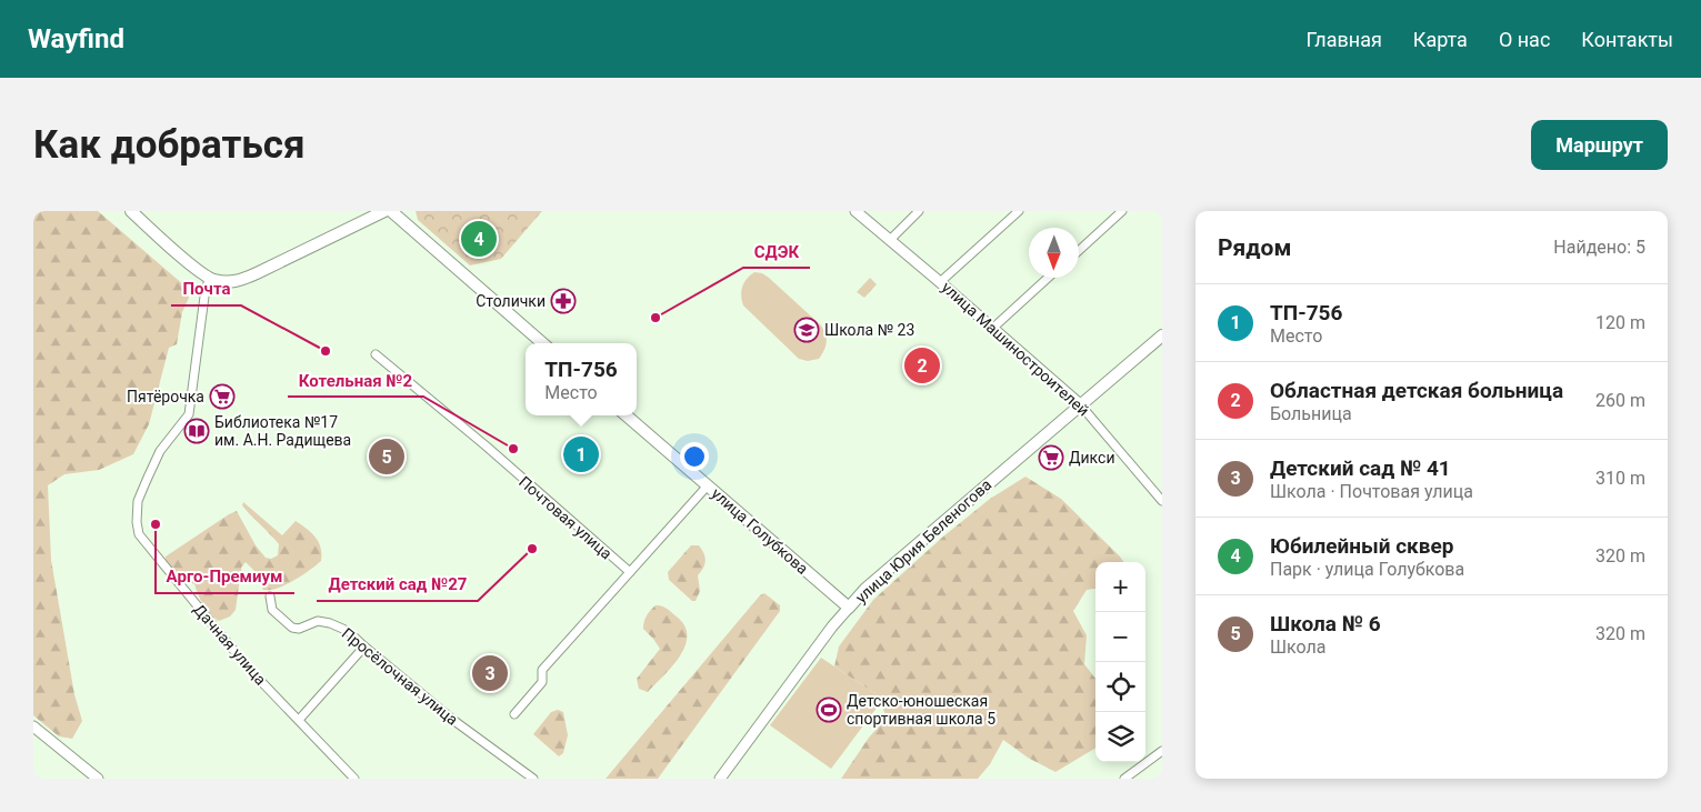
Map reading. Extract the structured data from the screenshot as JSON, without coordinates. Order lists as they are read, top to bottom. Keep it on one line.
{"streets":{"main road":["улица Голубкова","улица Юрия Беленогова"],"street":["улица Машиностроителей","Почтовая улица","Дачная улица","Просёлочная улица"]},"crossings":[["улица Машиностроителей","улица Юрия Беленогова"],["улица Голубкова","улица Юрия Беленогова"]],"places":{"pharmacy":["Столички"],"other":["СДЭК","Почта","Котельная №2","Арго-Премиум","Детский сад №27"],"school or university":["Школа № 23"],"supermarket":["Пятёрочка","Дикси"],"library":["Библиотека №17 им. А.Н. Радищева"],"sports":["Детско-юношеская спортивная школа 5"]},"north":"bottom","page":{"header":"Wayfind","nav":["Главная","Карта","О нас","Контакты"],"buttons":"Маршрут","title":"Как добраться","heading":["Рядом","Найдено: 5"],"pins":["4","2","1","5","3"],"list":[{"mark":"1","name":"ТП-756","note":"Место","value":"120 m"},{"mark":"2","name":"Областная детская больница","note":"Больница","value":"260 m"},{"mark":"3","name":"Детский сад № 41","note":"Школа · Почтовая улица","value":"310 m"},{"mark":"4","name":"Юбилейный сквер","note":"Парк · улица Голубкова","value":"320 m"},{"mark":"5","name":"Школа № 6","note":"Школа","value":"320 m"}],"popup":["ТП-756","Место"],"map_buttons":["+","−"]}}
